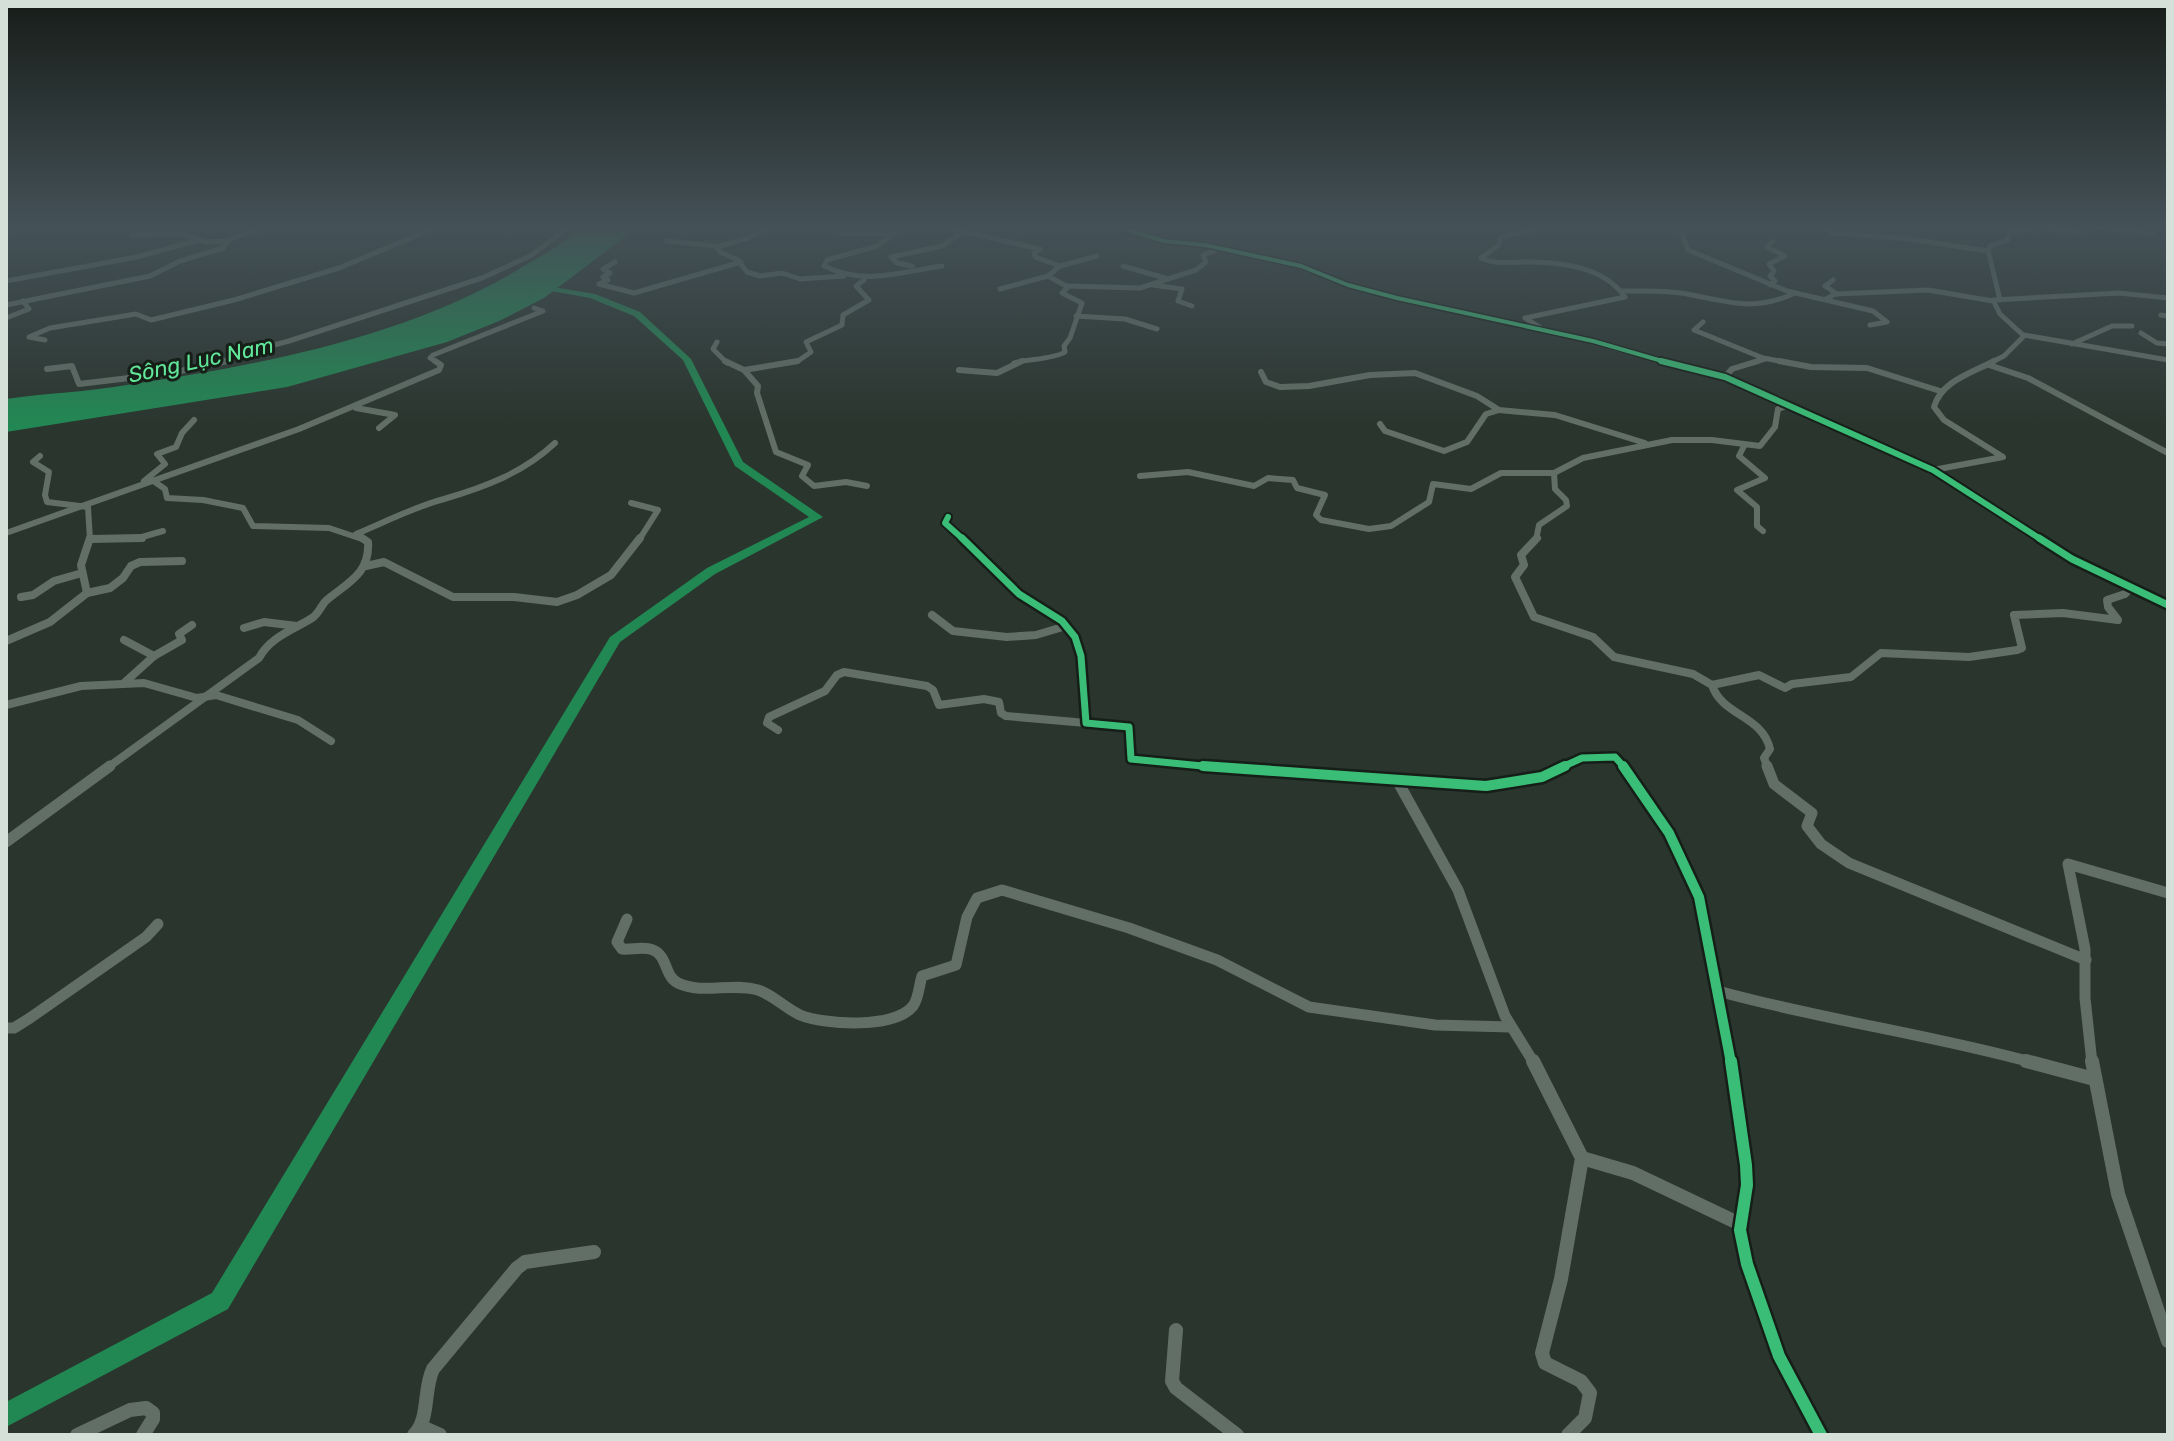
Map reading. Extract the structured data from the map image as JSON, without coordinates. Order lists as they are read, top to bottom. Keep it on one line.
{"water":["Sông Lục Nam"]}
